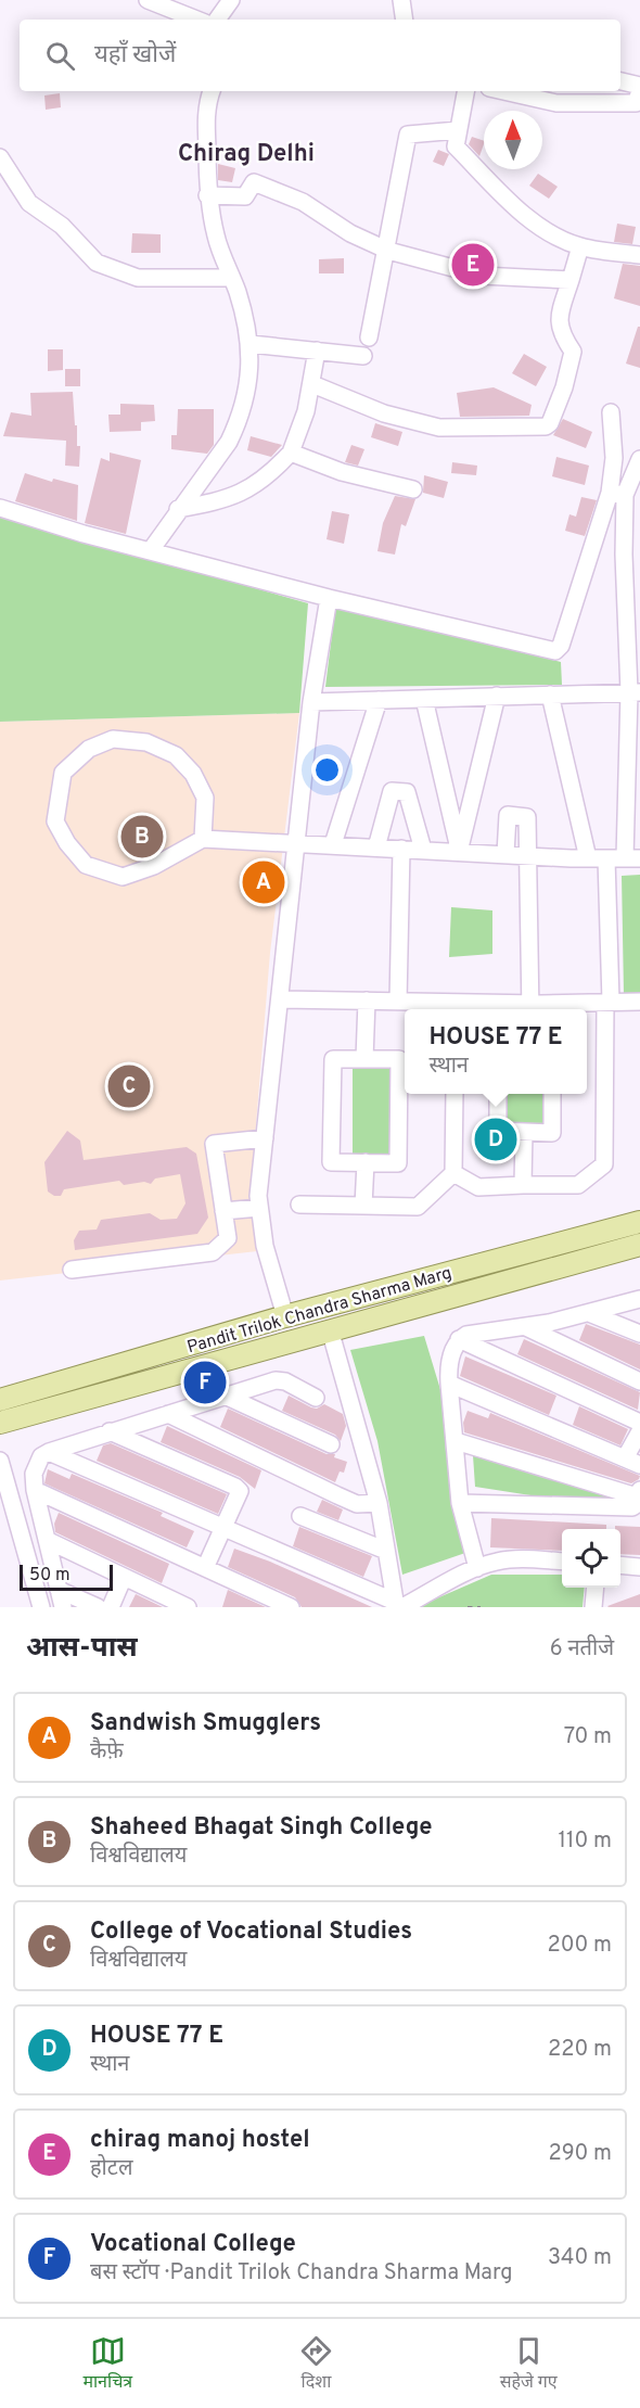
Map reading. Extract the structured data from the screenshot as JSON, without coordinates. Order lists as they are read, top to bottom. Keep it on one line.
{"streets":{"main road":["Pandit Trilok Chandra Sharma Marg"]},"districts":["Chirag Delhi"],"scale_bar":"50 m","north":"top","page":{"search":"यहाँ खोजें","pins":["E","B","A","C","D","F"],"popup":["HOUSE 77 E","स्थान"],"scale":"50 m","heading":["आस-पास","6 नतीजे"],"list":[{"mark":"A","name":"Sandwish Smugglers","note":"कैफ़े","value":"70 m"},{"mark":"B","name":"Shaheed Bhagat Singh College","note":"विश्वविद्यालय","value":"110 m"},{"mark":"C","name":"College of Vocational Studies","note":"विश्वविद्यालय","value":"200 m"},{"mark":"D","name":"HOUSE 77 E","note":"स्थान","value":"220 m"},{"mark":"E","name":"chirag manoj hostel","note":"होटल","value":"290 m"},{"mark":"F","name":"Vocational College","note":"बस स्टॉप · Pandit Trilok Chandra Sharma Marg","value":"340 m"}],"nav":["मानचित्र","दिशा","सहेजे गए"]}}
